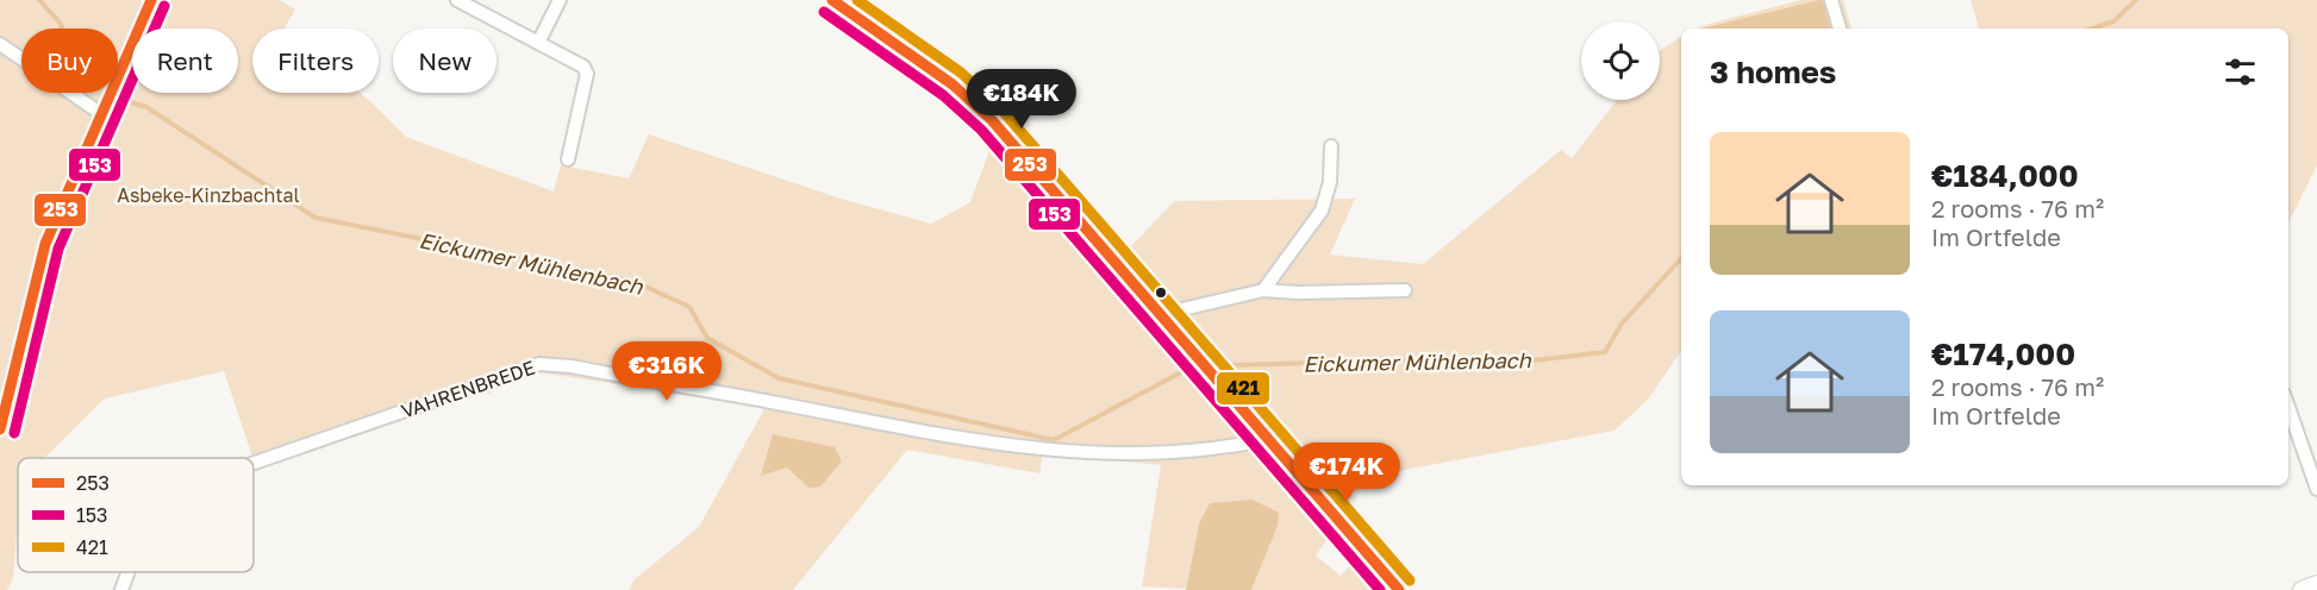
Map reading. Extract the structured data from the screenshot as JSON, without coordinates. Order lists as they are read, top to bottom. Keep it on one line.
{"streets":{"street":["VAHRENBREDE"]},"water":["Eickumer Mühlenbach"],"parks":["Asbeke-Kinzbachtal"],"lines":["transit line 253","transit line 421","transit line 153"],"legend":["253","153","421"],"page":{"chip":["Buy","Rent","Filters","New"],"heading":"3 homes","price":["€184K","€316K","€174K"],"list":[{"name":"€184,000","note":"2 rooms · 76 m² · Im Ortfelde"},{"name":"€174,000","note":"2 rooms · 76 m² · Im Ortfelde"}]}}
